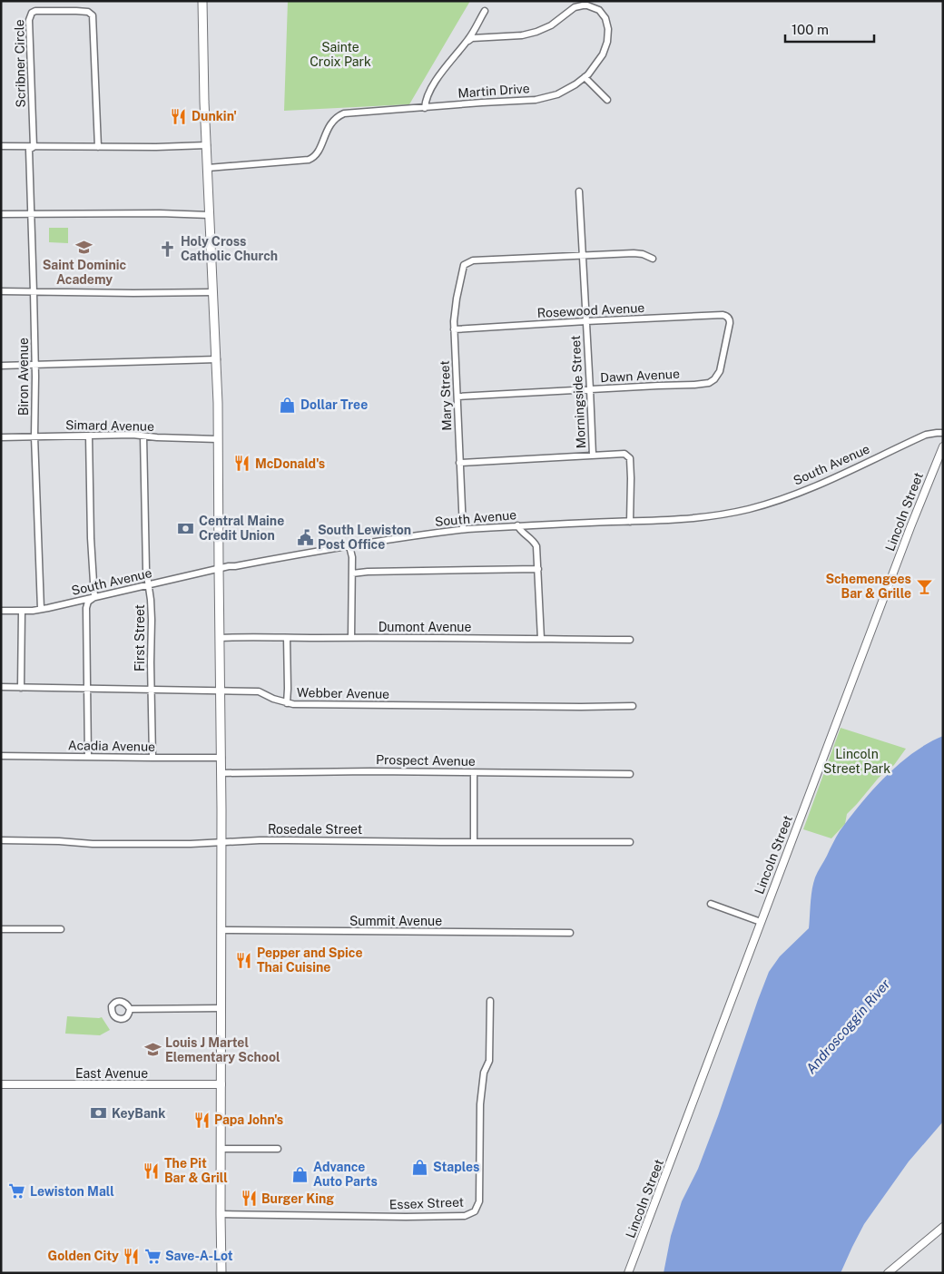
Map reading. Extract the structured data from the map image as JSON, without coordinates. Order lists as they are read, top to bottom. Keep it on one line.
{"streets":{"main road":["Lincoln Street","East Avenue"],"street":["Scribner Circle","Martin Drive","Rosewood Avenue","Dawn Avenue","Biron Avenue","Morningside Street","Mary Street","Simard Avenue","South Avenue","Dumont Avenue","First Street","Webber Avenue","Acadia Avenue","Prospect Avenue","Rosedale Street","Summit Avenue","Essex Street"]},"crossings":[["Scribner Circle","Biron Avenue"],["Rosewood Avenue","Dawn Avenue"],["Rosewood Avenue","Morningside Street"],["Rosewood Avenue","Mary Street"],["Dawn Avenue","Morningside Street"],["Dawn Avenue","Mary Street"],["Biron Avenue","Simard Avenue"],["Biron Avenue","South Avenue"],["Morningside Street","Mary Street"],["Mary Street","South Avenue"],["Simard Avenue","First Street"],["South Avenue","First Street"],["First Street","Webber Avenue"],["First Street","Acadia Avenue"]],"water":["Androscoggin River"],"parks":["Sainte Croix Park","Lincoln Street Park"],"places":{"restaurant":["Dunkin'","McDonald's","Pepper and Spice Thai Cuisine","Papa John's","The Pit Bar & Grill","Burger King","Golden City"],"school or university":["Saint Dominic Academy","Louis J Martel Elementary School"],"church":["Holy Cross Catholic Church"],"shop":["Dollar Tree","Staples","Advance Auto Parts"],"bank":["Central Maine Credit Union","KeyBank"],"public building":["South Lewiston Post Office"],"bar":["Schemengees Bar & Grille"],"supermarket":["Lewiston Mall","Save-A-Lot"]},"scale_bar":"100 m"}
